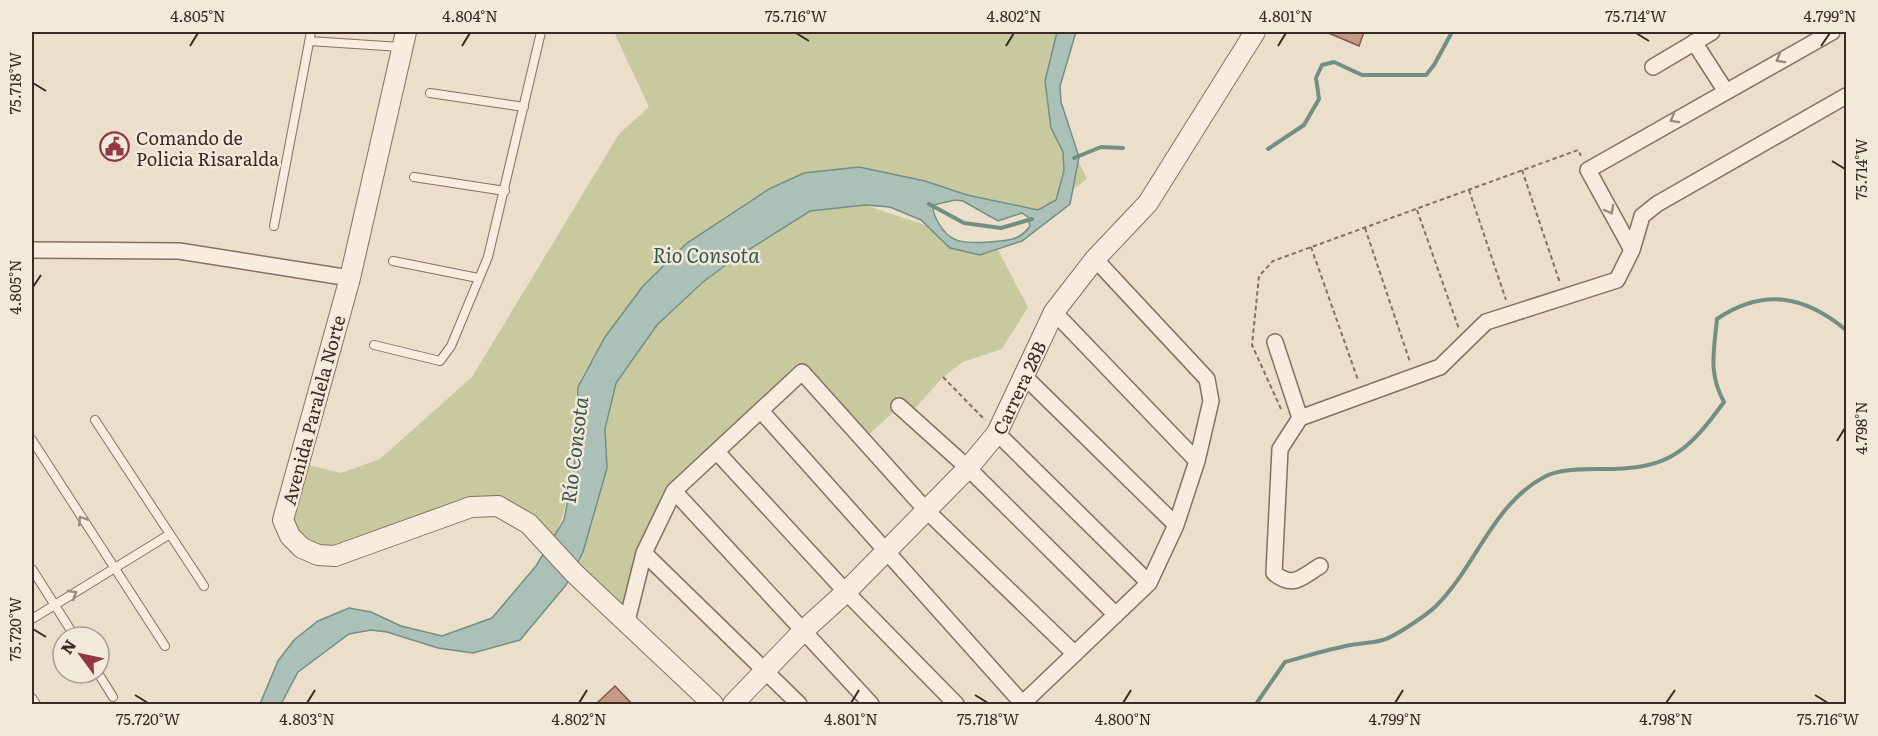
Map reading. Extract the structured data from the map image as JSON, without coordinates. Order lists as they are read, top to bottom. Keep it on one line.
{"streets":{"street":["Carrera 28B","Avenida Paralela Norte"]},"water":["Rio Consota","Río Consota"],"places":{"public building":["Comando de Policia Risaralda"]},"north":"top left","coordinates":["4.805°N","4.804°N","75.716°W","4.802°N","4.801°N","75.714°W","4.799°N","75.718°W","4.798°N","75.720°W","4.803°N","4.800°N"]}
